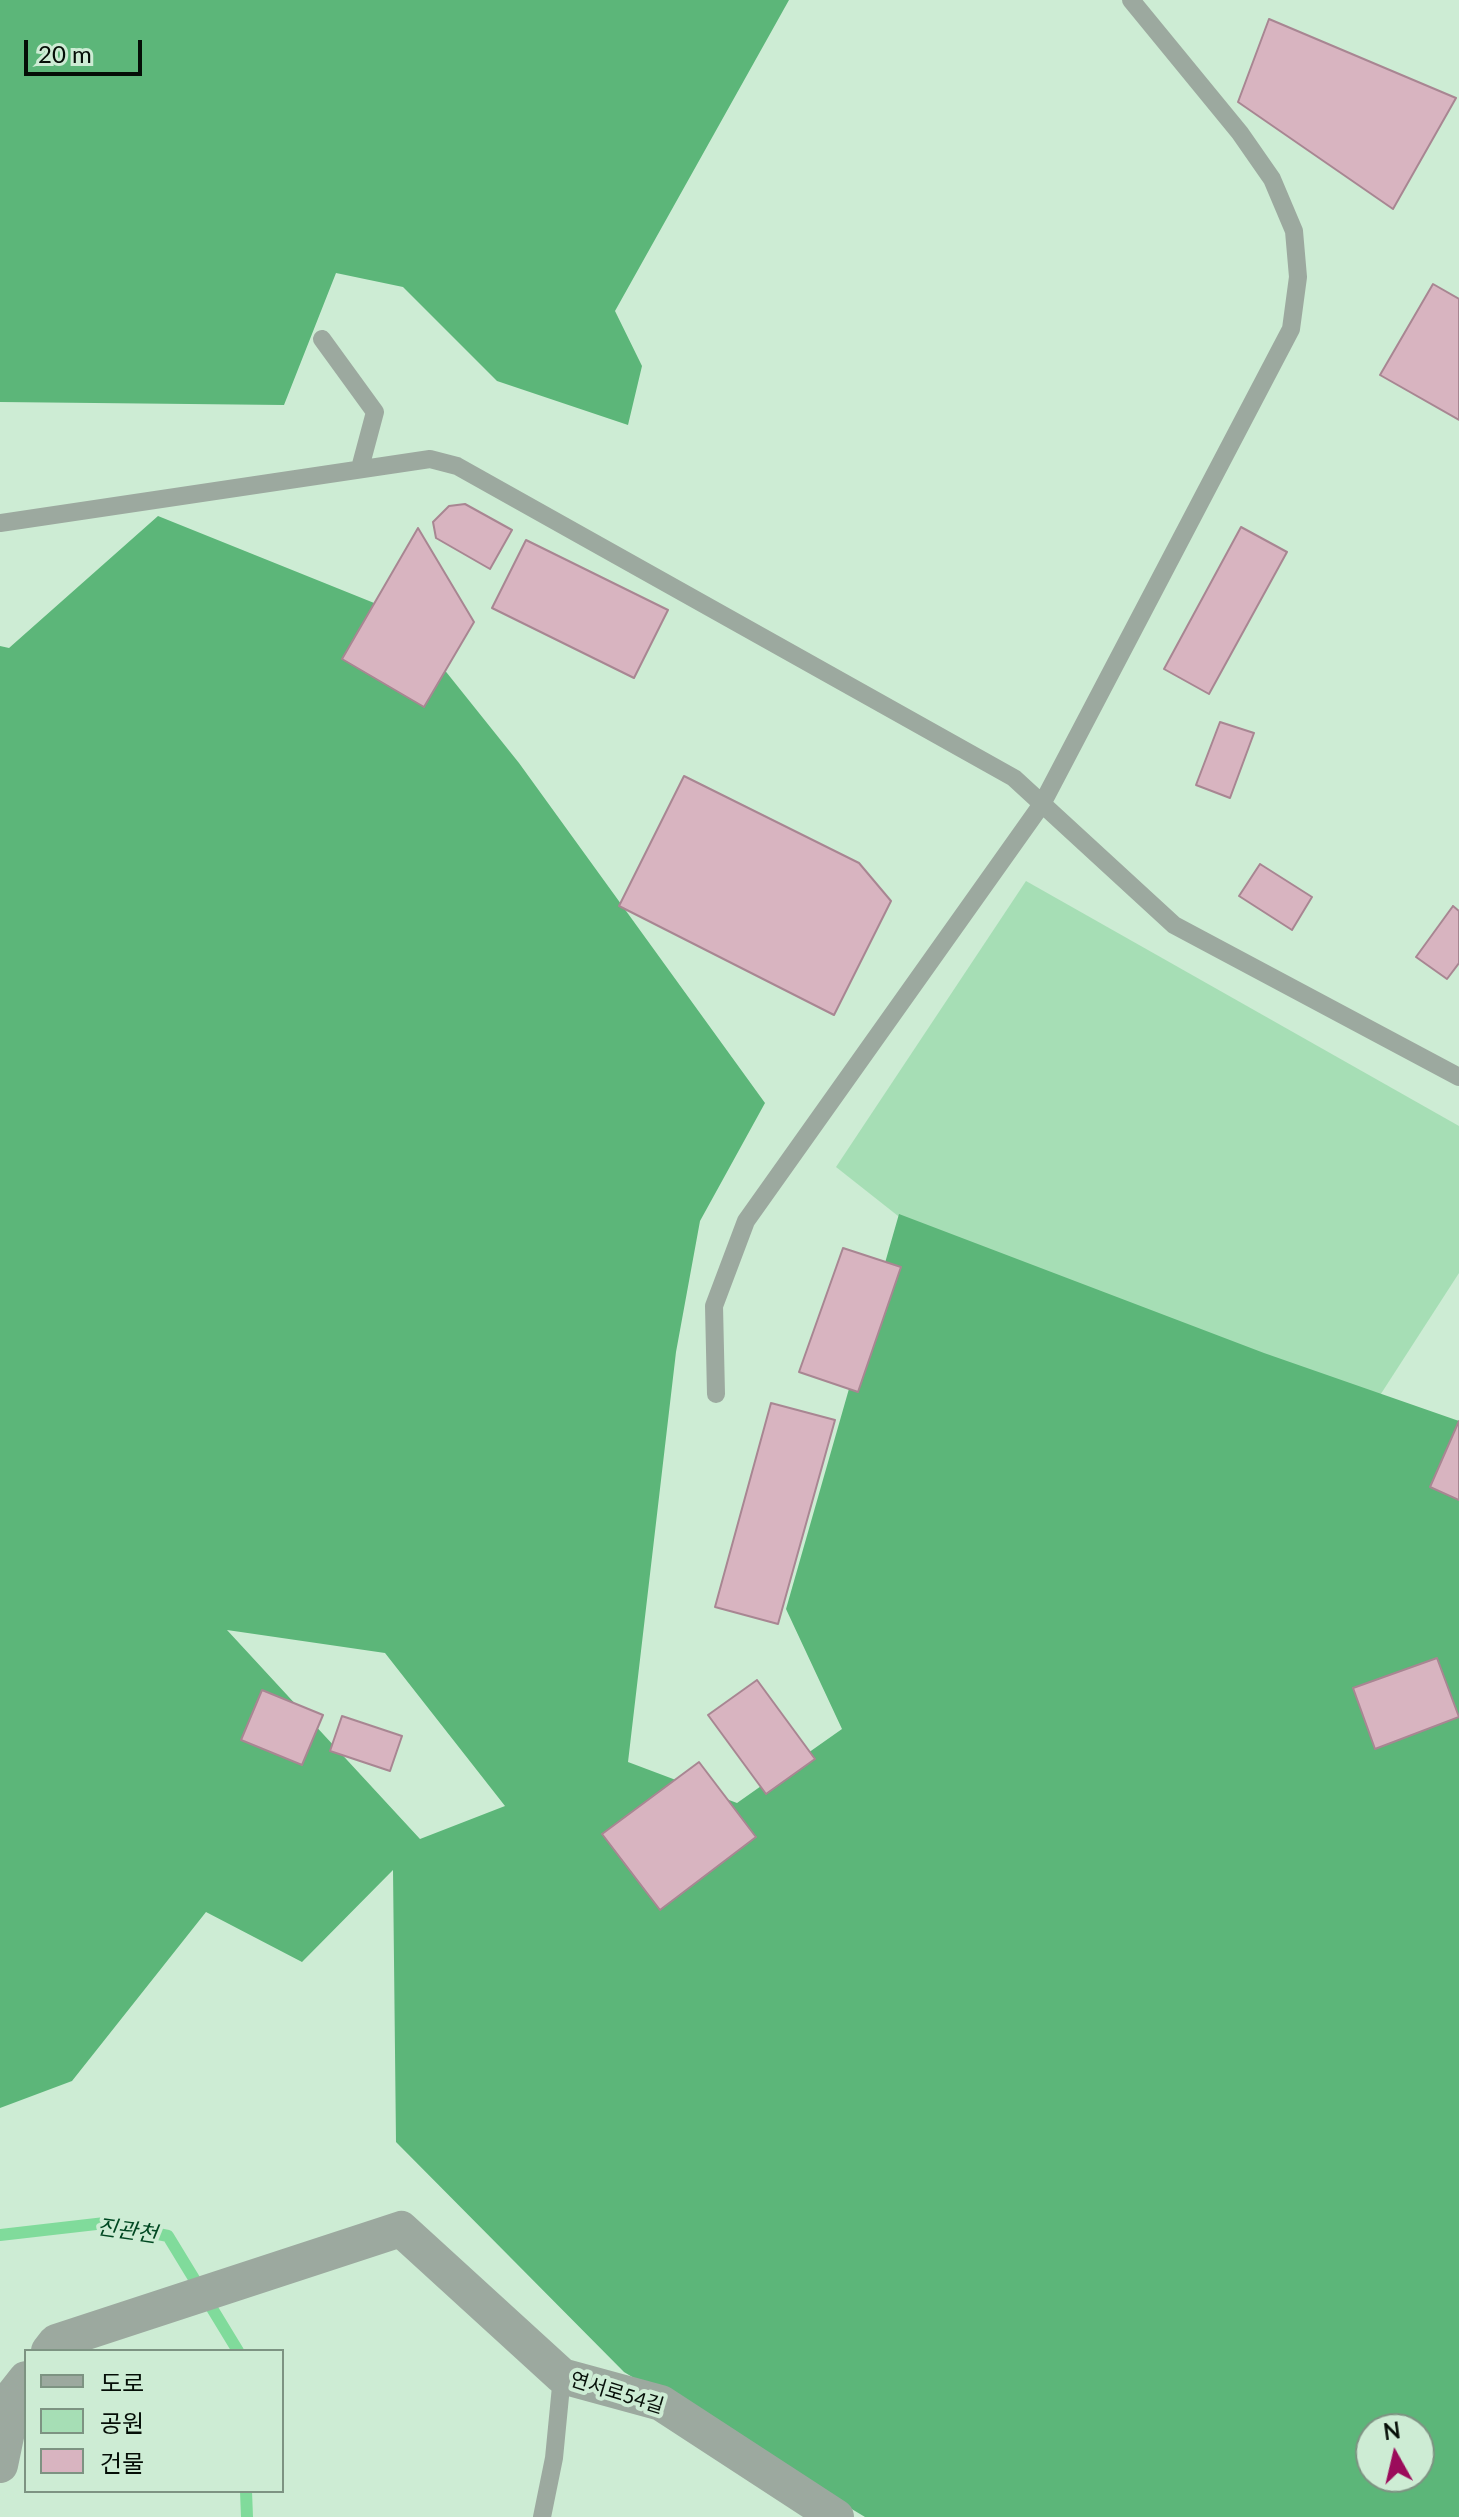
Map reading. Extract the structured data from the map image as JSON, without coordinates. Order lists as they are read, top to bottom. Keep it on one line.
{"streets":{"street":["연서로54길"]},"water":["진관천"],"legend":["도로","공원","건물"],"scale_bar":"20 m","north":"top"}
